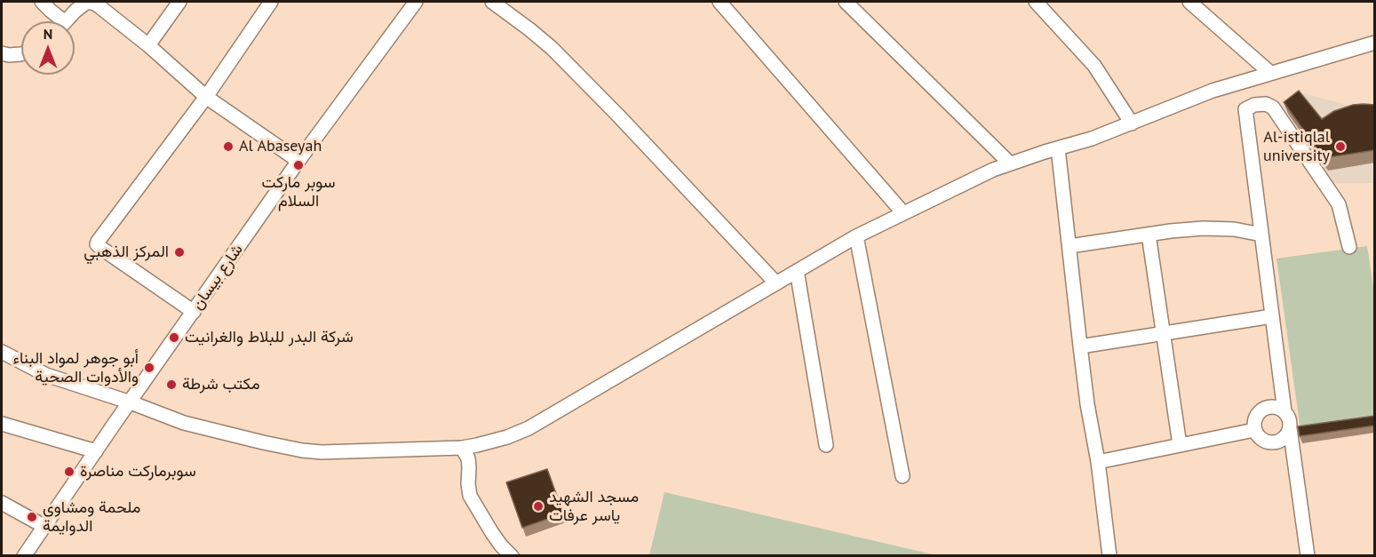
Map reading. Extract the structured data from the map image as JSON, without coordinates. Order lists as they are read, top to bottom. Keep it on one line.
{"streets":{"street":["شارع بيسان"]},"places":["Al Abaseyah","Al-istiqlal university","سوبر ماركت السلام","المركز الذهبي","شركة البدر للبلاط والغرانيت","أبو جوهر لمواد البناء والأدوات الصحية","مكتب شرطة","سوبرماركت مناصرة","مسجد الشهيد ياسر عرفات","ملحمة ومشاوي الدوايمة"],"north":"top"}
